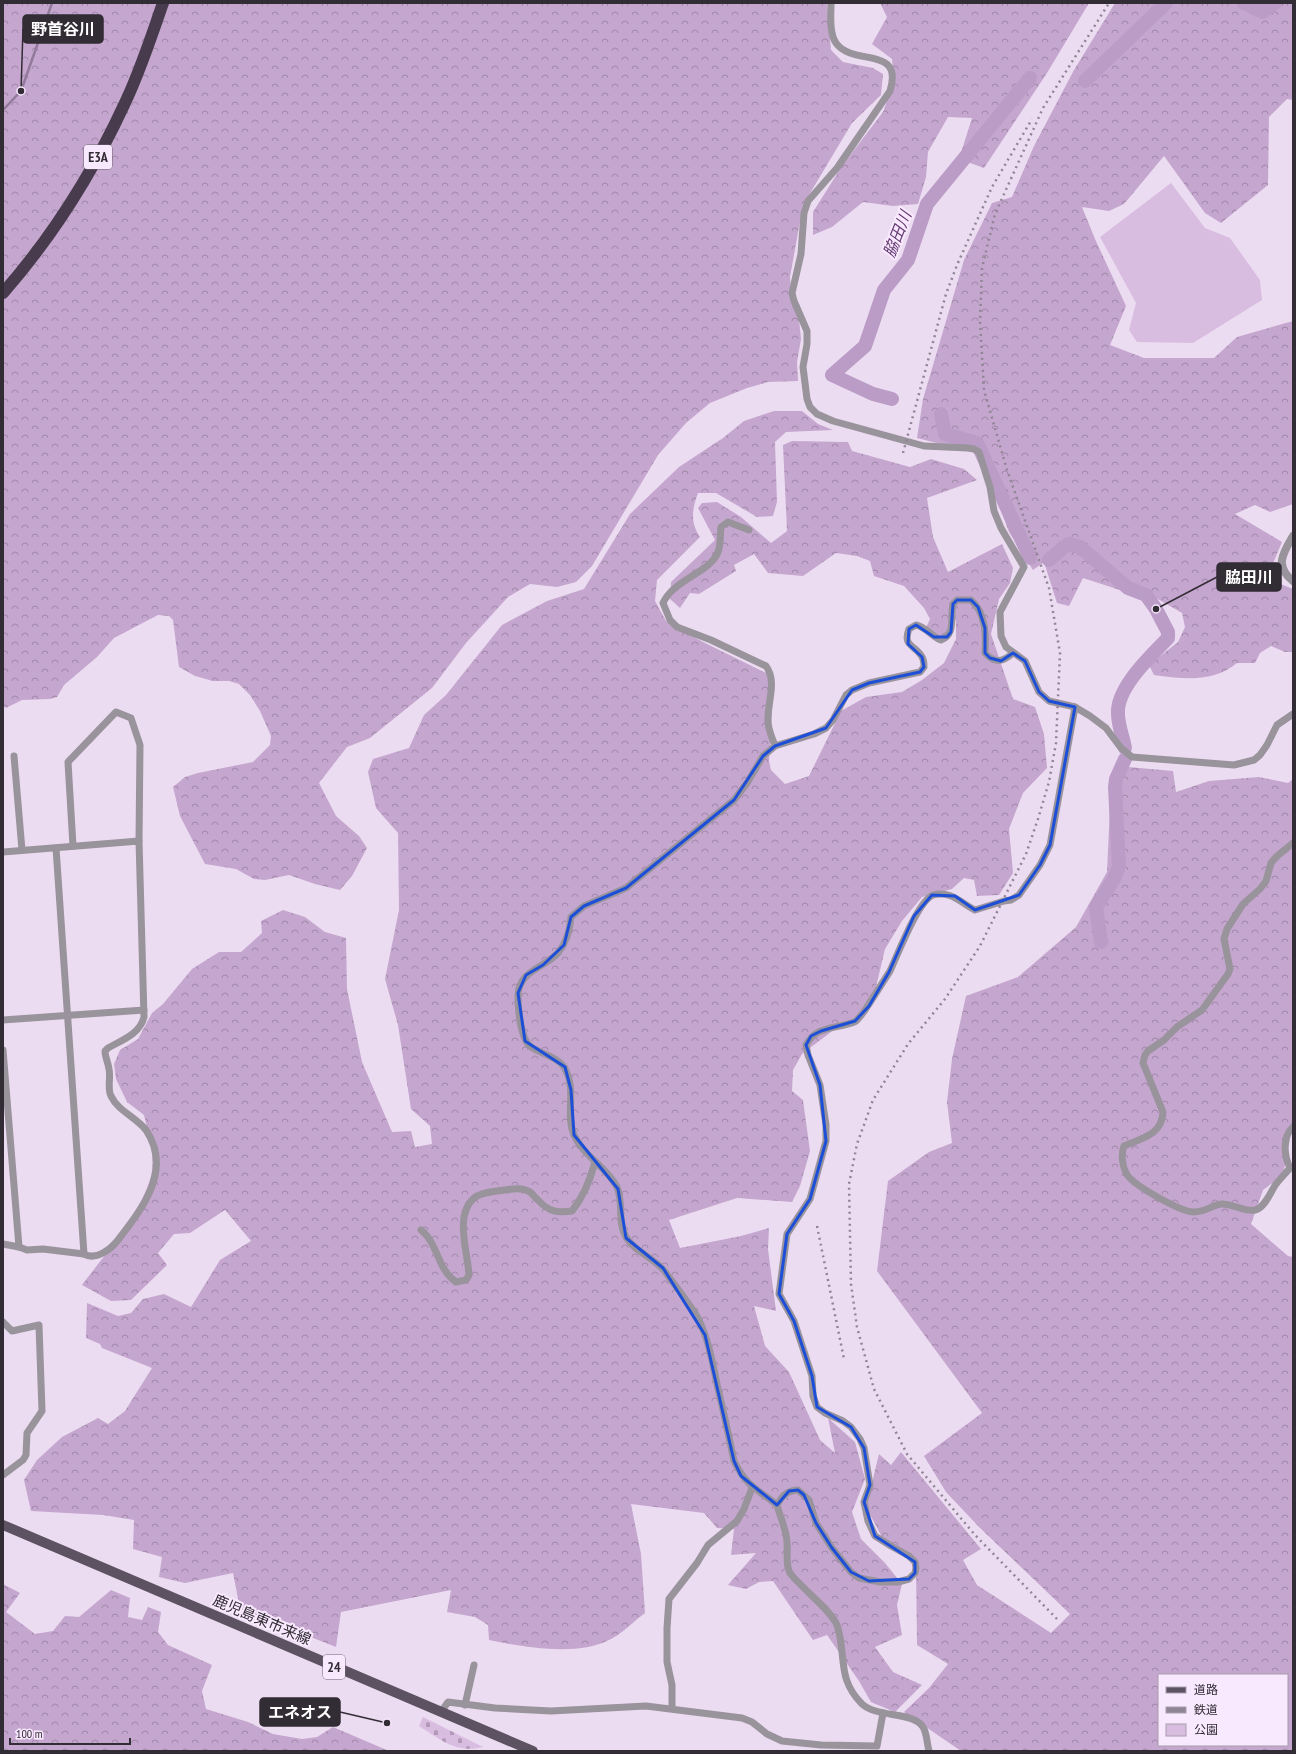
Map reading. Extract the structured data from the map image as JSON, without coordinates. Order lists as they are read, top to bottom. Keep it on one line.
{"streets":{"highway":["E3A"],"main road":["鹿児島東市来線","24"]},"water":["脇田川"],"places":["野首谷川","脇田川","エネオス"],"legend":["道路","鉄道","公園"],"scale_bar":"100 m"}
